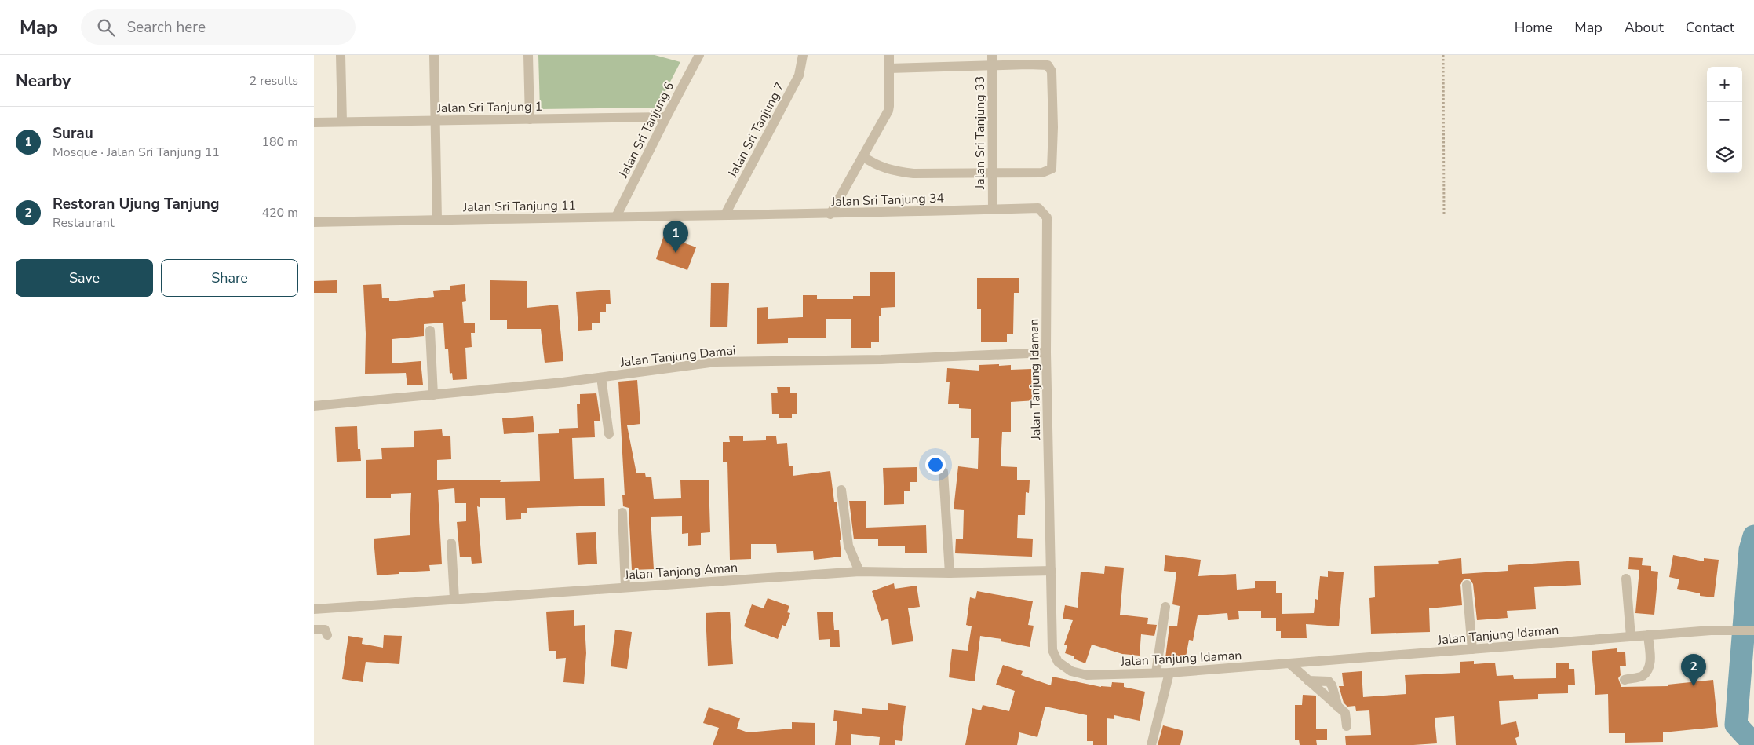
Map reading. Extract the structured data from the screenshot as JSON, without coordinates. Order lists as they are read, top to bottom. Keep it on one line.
{"streets":{"street":["Jalan Sri Tanjung 1","Jalan Sri Tanjung 6","Jalan Sri Tanjung 7","Jalan Sri Tanjung 33","Jalan Sri Tanjung 34","Jalan Sri Tanjung 11","Jalan Tanjung Damai","Jalan Tanjung Idaman","Jalan Tanjong Aman"]},"crossings":[["Jalan Sri Tanjung 1","Jalan Sri Tanjung 6"],["Jalan Sri Tanjung 6","Jalan Sri Tanjung 11"],["Jalan Sri Tanjung 7","Jalan Sri Tanjung 34"],["Jalan Sri Tanjung 7","Jalan Sri Tanjung 11"],["Jalan Sri Tanjung 33","Jalan Sri Tanjung 34"],["Jalan Sri Tanjung 34","Jalan Sri Tanjung 11"],["Jalan Sri Tanjung 34","Jalan Tanjung Idaman"],["Jalan Tanjung Damai","Jalan Tanjung Idaman"],["Jalan Tanjung Idaman","Jalan Tanjong Aman"]],"page":{"header":"Map","search":"Search here","nav":["Home","Map","About","Contact"],"heading":["Nearby","2 results"],"map_buttons":["+","−"],"list":[{"mark":"1","name":"Surau","note":"Mosque · Jalan Sri Tanjung 11","value":"180 m"},{"mark":"2","name":"Restoran Ujung Tanjung","note":"Restaurant","value":"420 m"}],"pins":["1","2"],"buttons":["Save","Share"]}}
